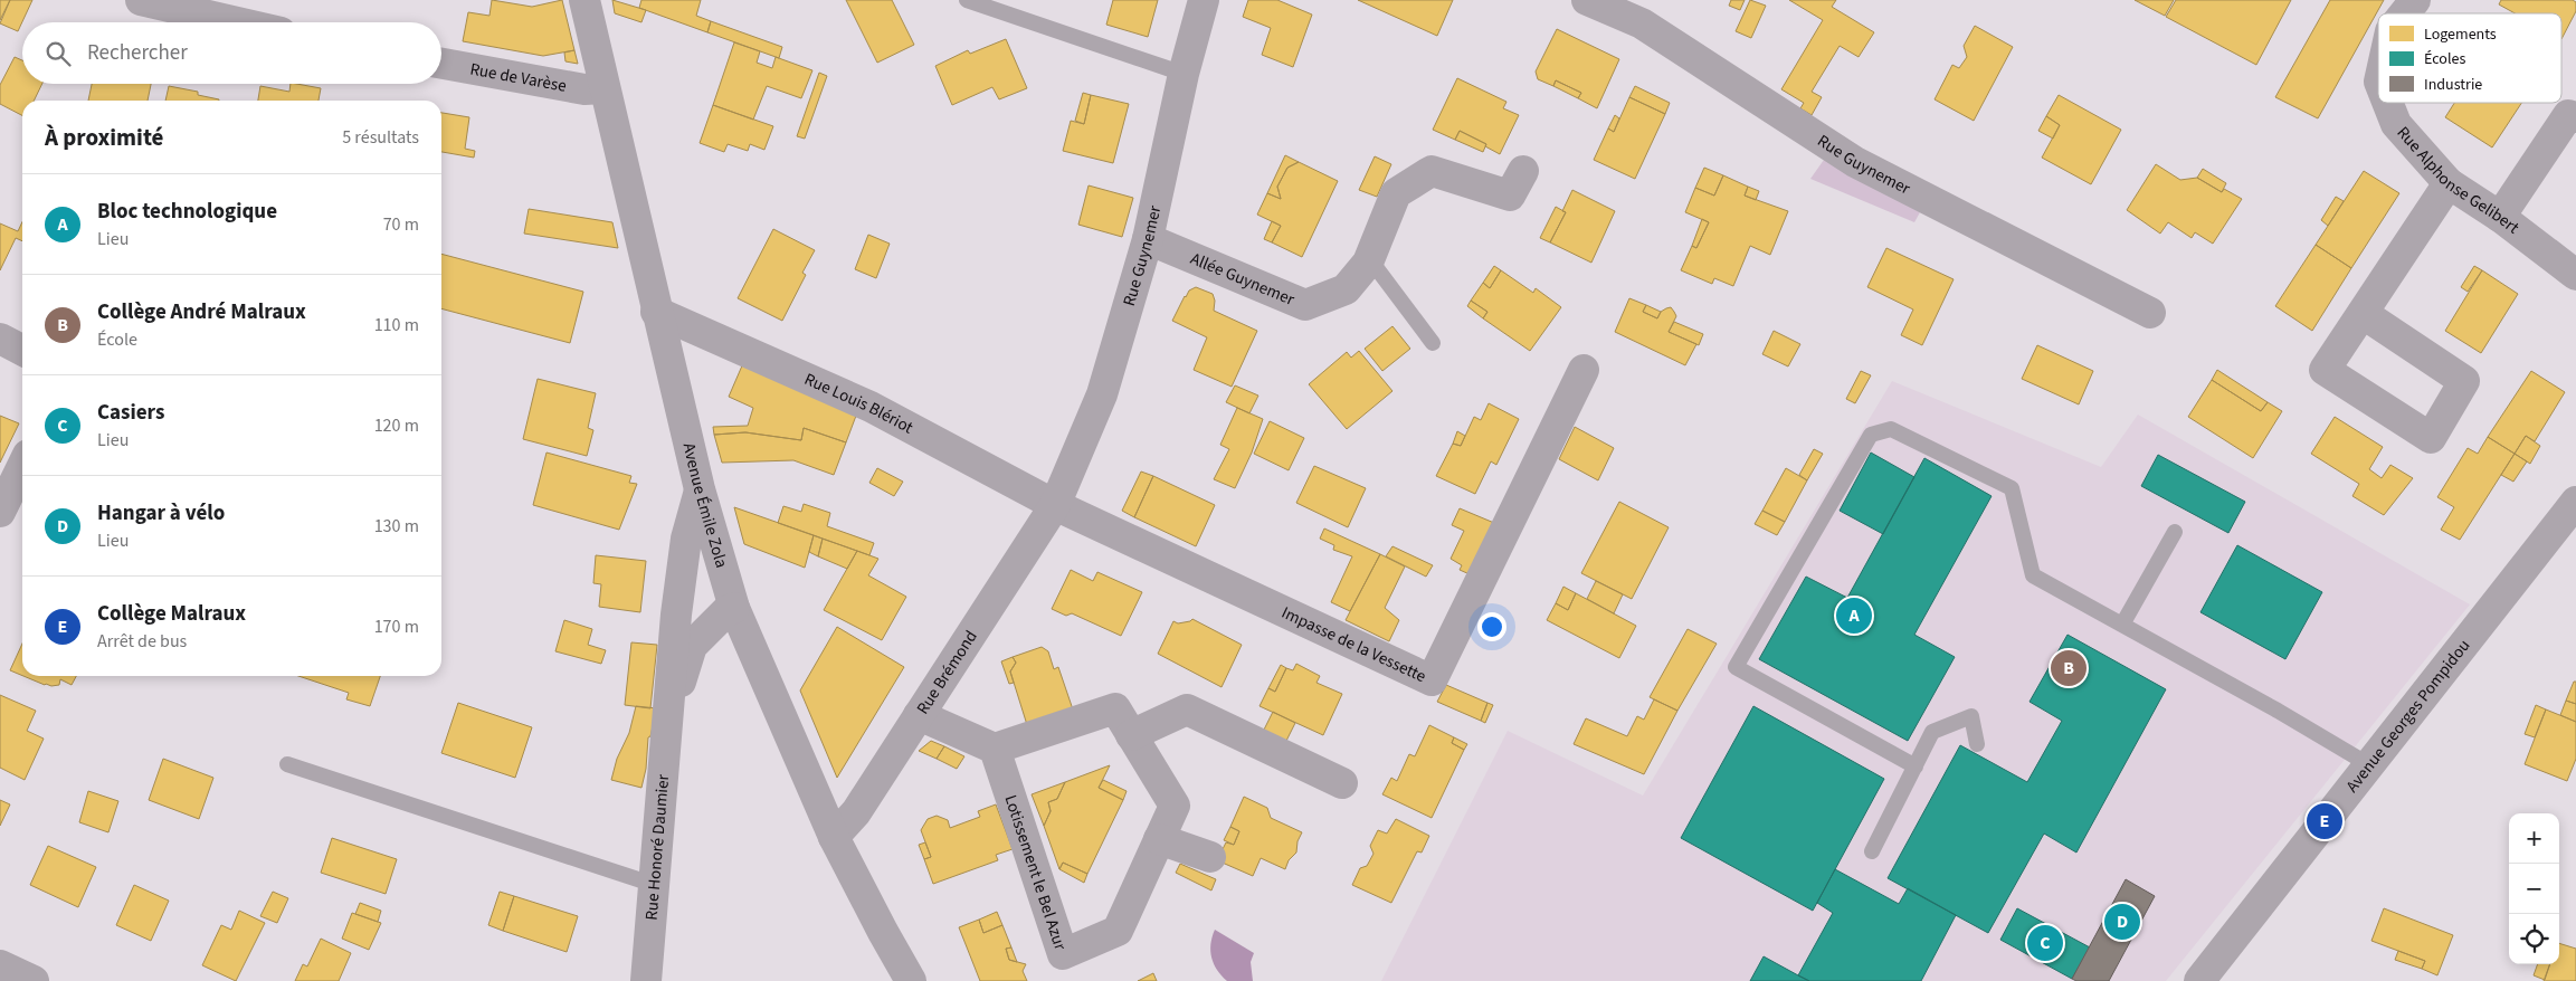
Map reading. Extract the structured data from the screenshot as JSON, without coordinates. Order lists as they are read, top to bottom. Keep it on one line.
{"streets":{"street":["Rue de Varèse","Rue Guynemer","Rue Alphonse Gelibert","Allée Guynemer","Rue Louis Blériot","Avenue Émile Zola","Impasse de la Vessette","Rue Brémond","Avenue Georges Pompidou","Rue Honoré Daumier","Lotissement le Bel Azur"]},"crossings":[["Rue de Varèse","Avenue Émile Zola"],["Rue Guynemer","Allée Guynemer"],["Rue Guynemer","Rue Louis Blériot"],["Rue Guynemer","Impasse de la Vessette"],["Rue Guynemer","Rue Brémond"],["Rue Louis Blériot","Avenue Émile Zola"],["Rue Louis Blériot","Impasse de la Vessette"],["Rue Louis Blériot","Rue Brémond"],["Avenue Émile Zola","Rue Brémond"],["Avenue Émile Zola","Rue Honoré Daumier"],["Impasse de la Vessette","Rue Brémond"]],"legend":["Logements","Écoles","Industrie"],"page":{"search":"Rechercher","heading":["À proximité","5 résultats"],"list":[{"mark":"A","name":"Bloc technologique","note":"Lieu","value":"70 m"},{"mark":"B","name":"Collège André Malraux","note":"École","value":"110 m"},{"mark":"C","name":"Casiers","note":"Lieu","value":"120 m"},{"mark":"D","name":"Hangar à vélo","note":"Lieu","value":"130 m"},{"mark":"E","name":"Collège Malraux","note":"Arrêt de bus","value":"170 m"}],"pins":["A","B","E","D","C"],"map_buttons":["+","−"]}}
